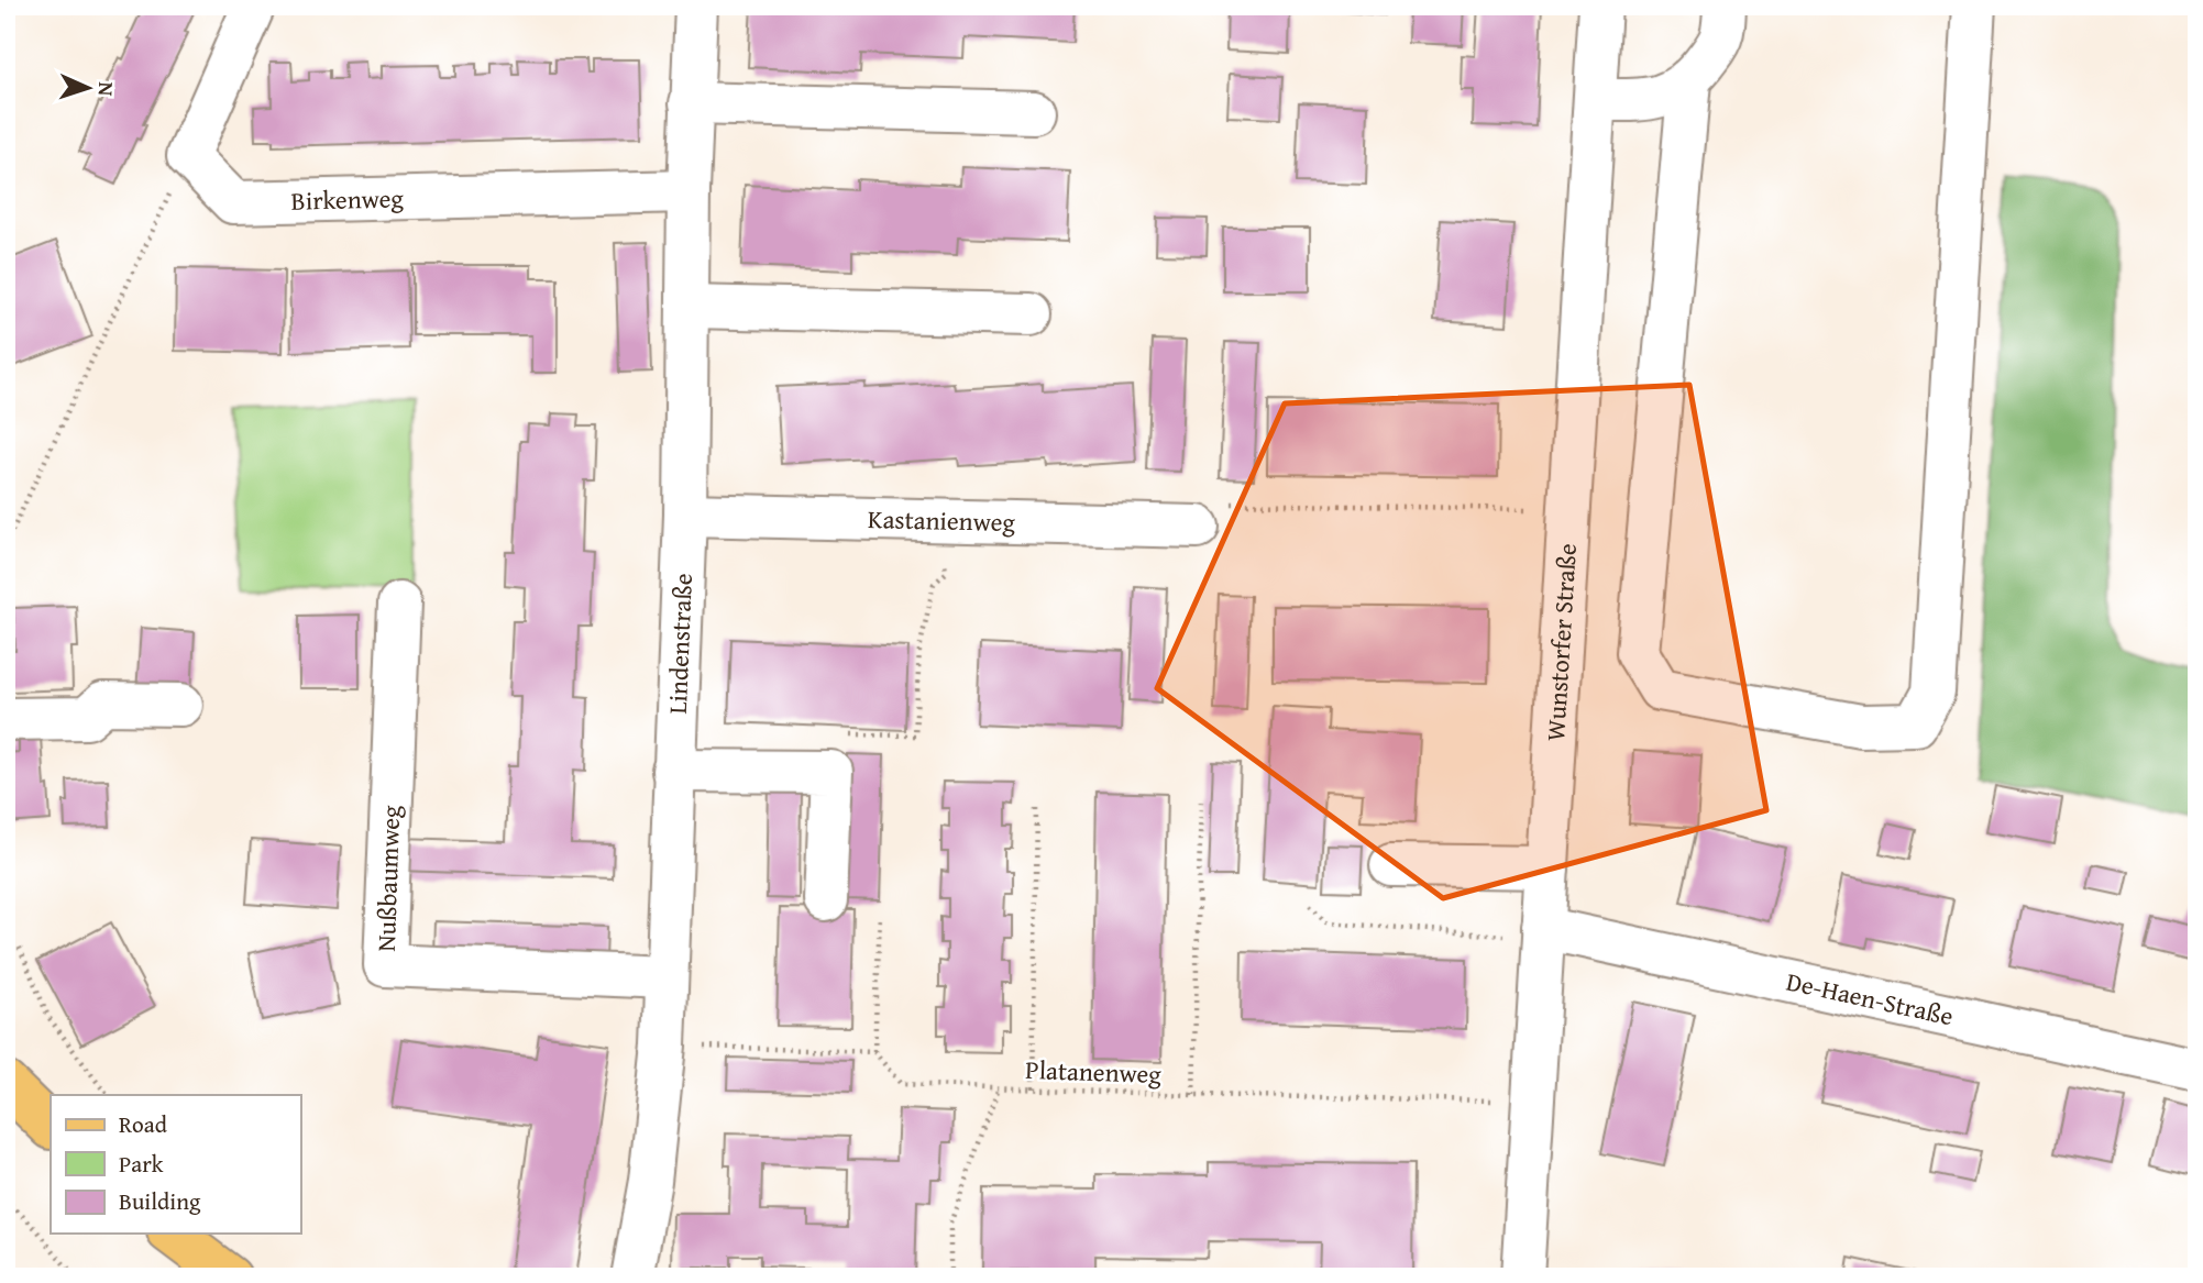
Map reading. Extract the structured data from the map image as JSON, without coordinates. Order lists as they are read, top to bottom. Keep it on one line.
{"streets":{"street":["Birkenweg","Kastanienweg","Wunstorfer Straße","Lindenstraße","Nußbaumweg","De-Haen-Straße"],"path":["Platanenweg"]},"crossings":[["Birkenweg","Lindenstraße"],["Kastanienweg","Lindenstraße"],["Wunstorfer Straße","De-Haen-Straße"],["Wunstorfer Straße","Platanenweg"],["Lindenstraße","Nußbaumweg"]],"legend":["Road","Park","Building"],"north":"right"}
